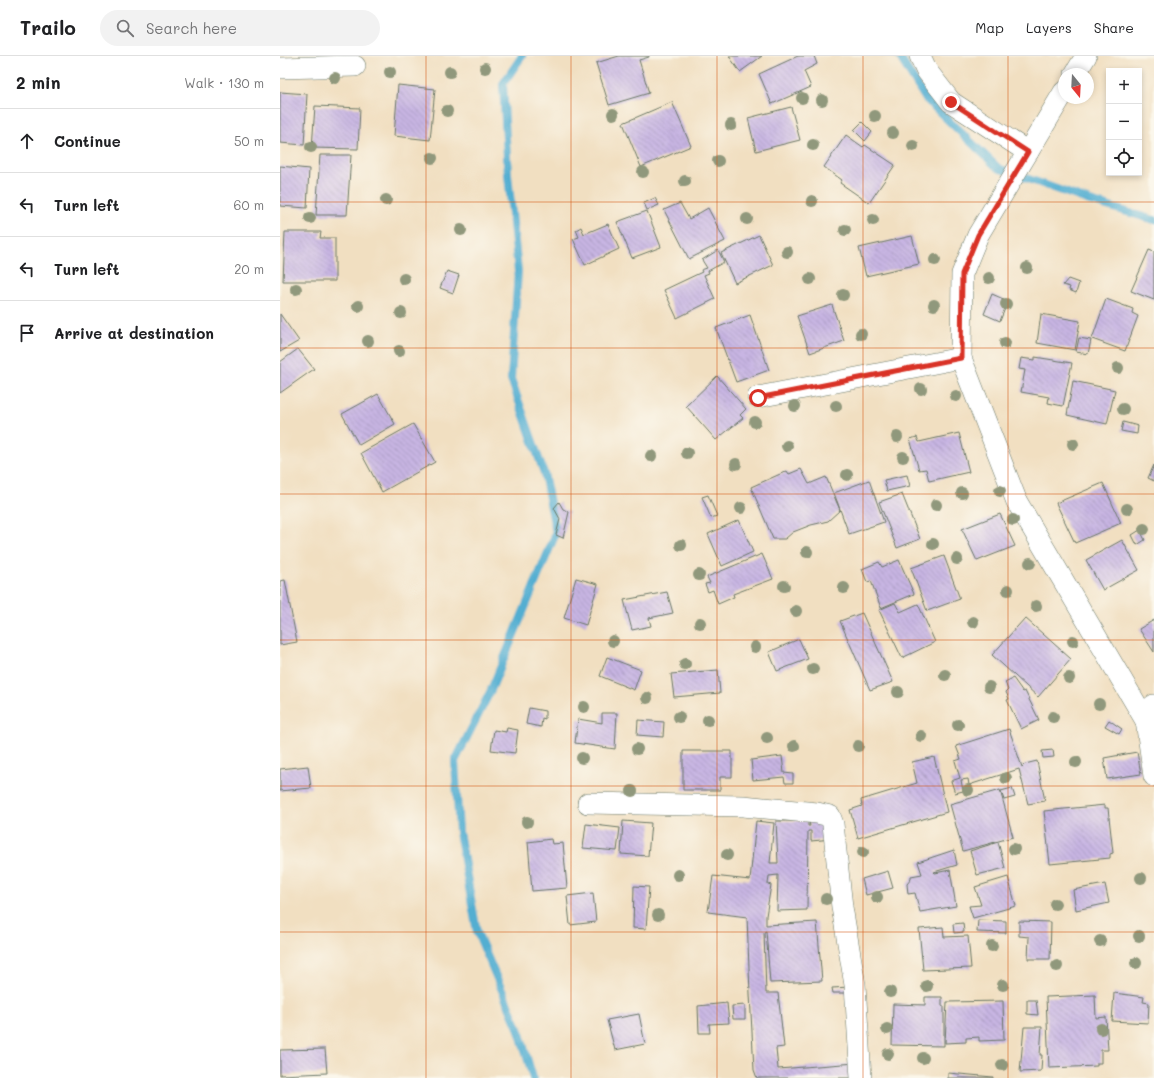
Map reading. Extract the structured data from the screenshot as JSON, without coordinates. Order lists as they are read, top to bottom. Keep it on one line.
{"north":"bottom","page":{"header":"Trailo","search":"Search here","nav":["Map","Layers","Share"],"heading":["2 min","Walk · 130 m"],"map_buttons":["+","−"],"list":[["Continue","50 m"],["Turn left","60 m"],["Turn left","20 m"],"Arrive at destination"]}}
